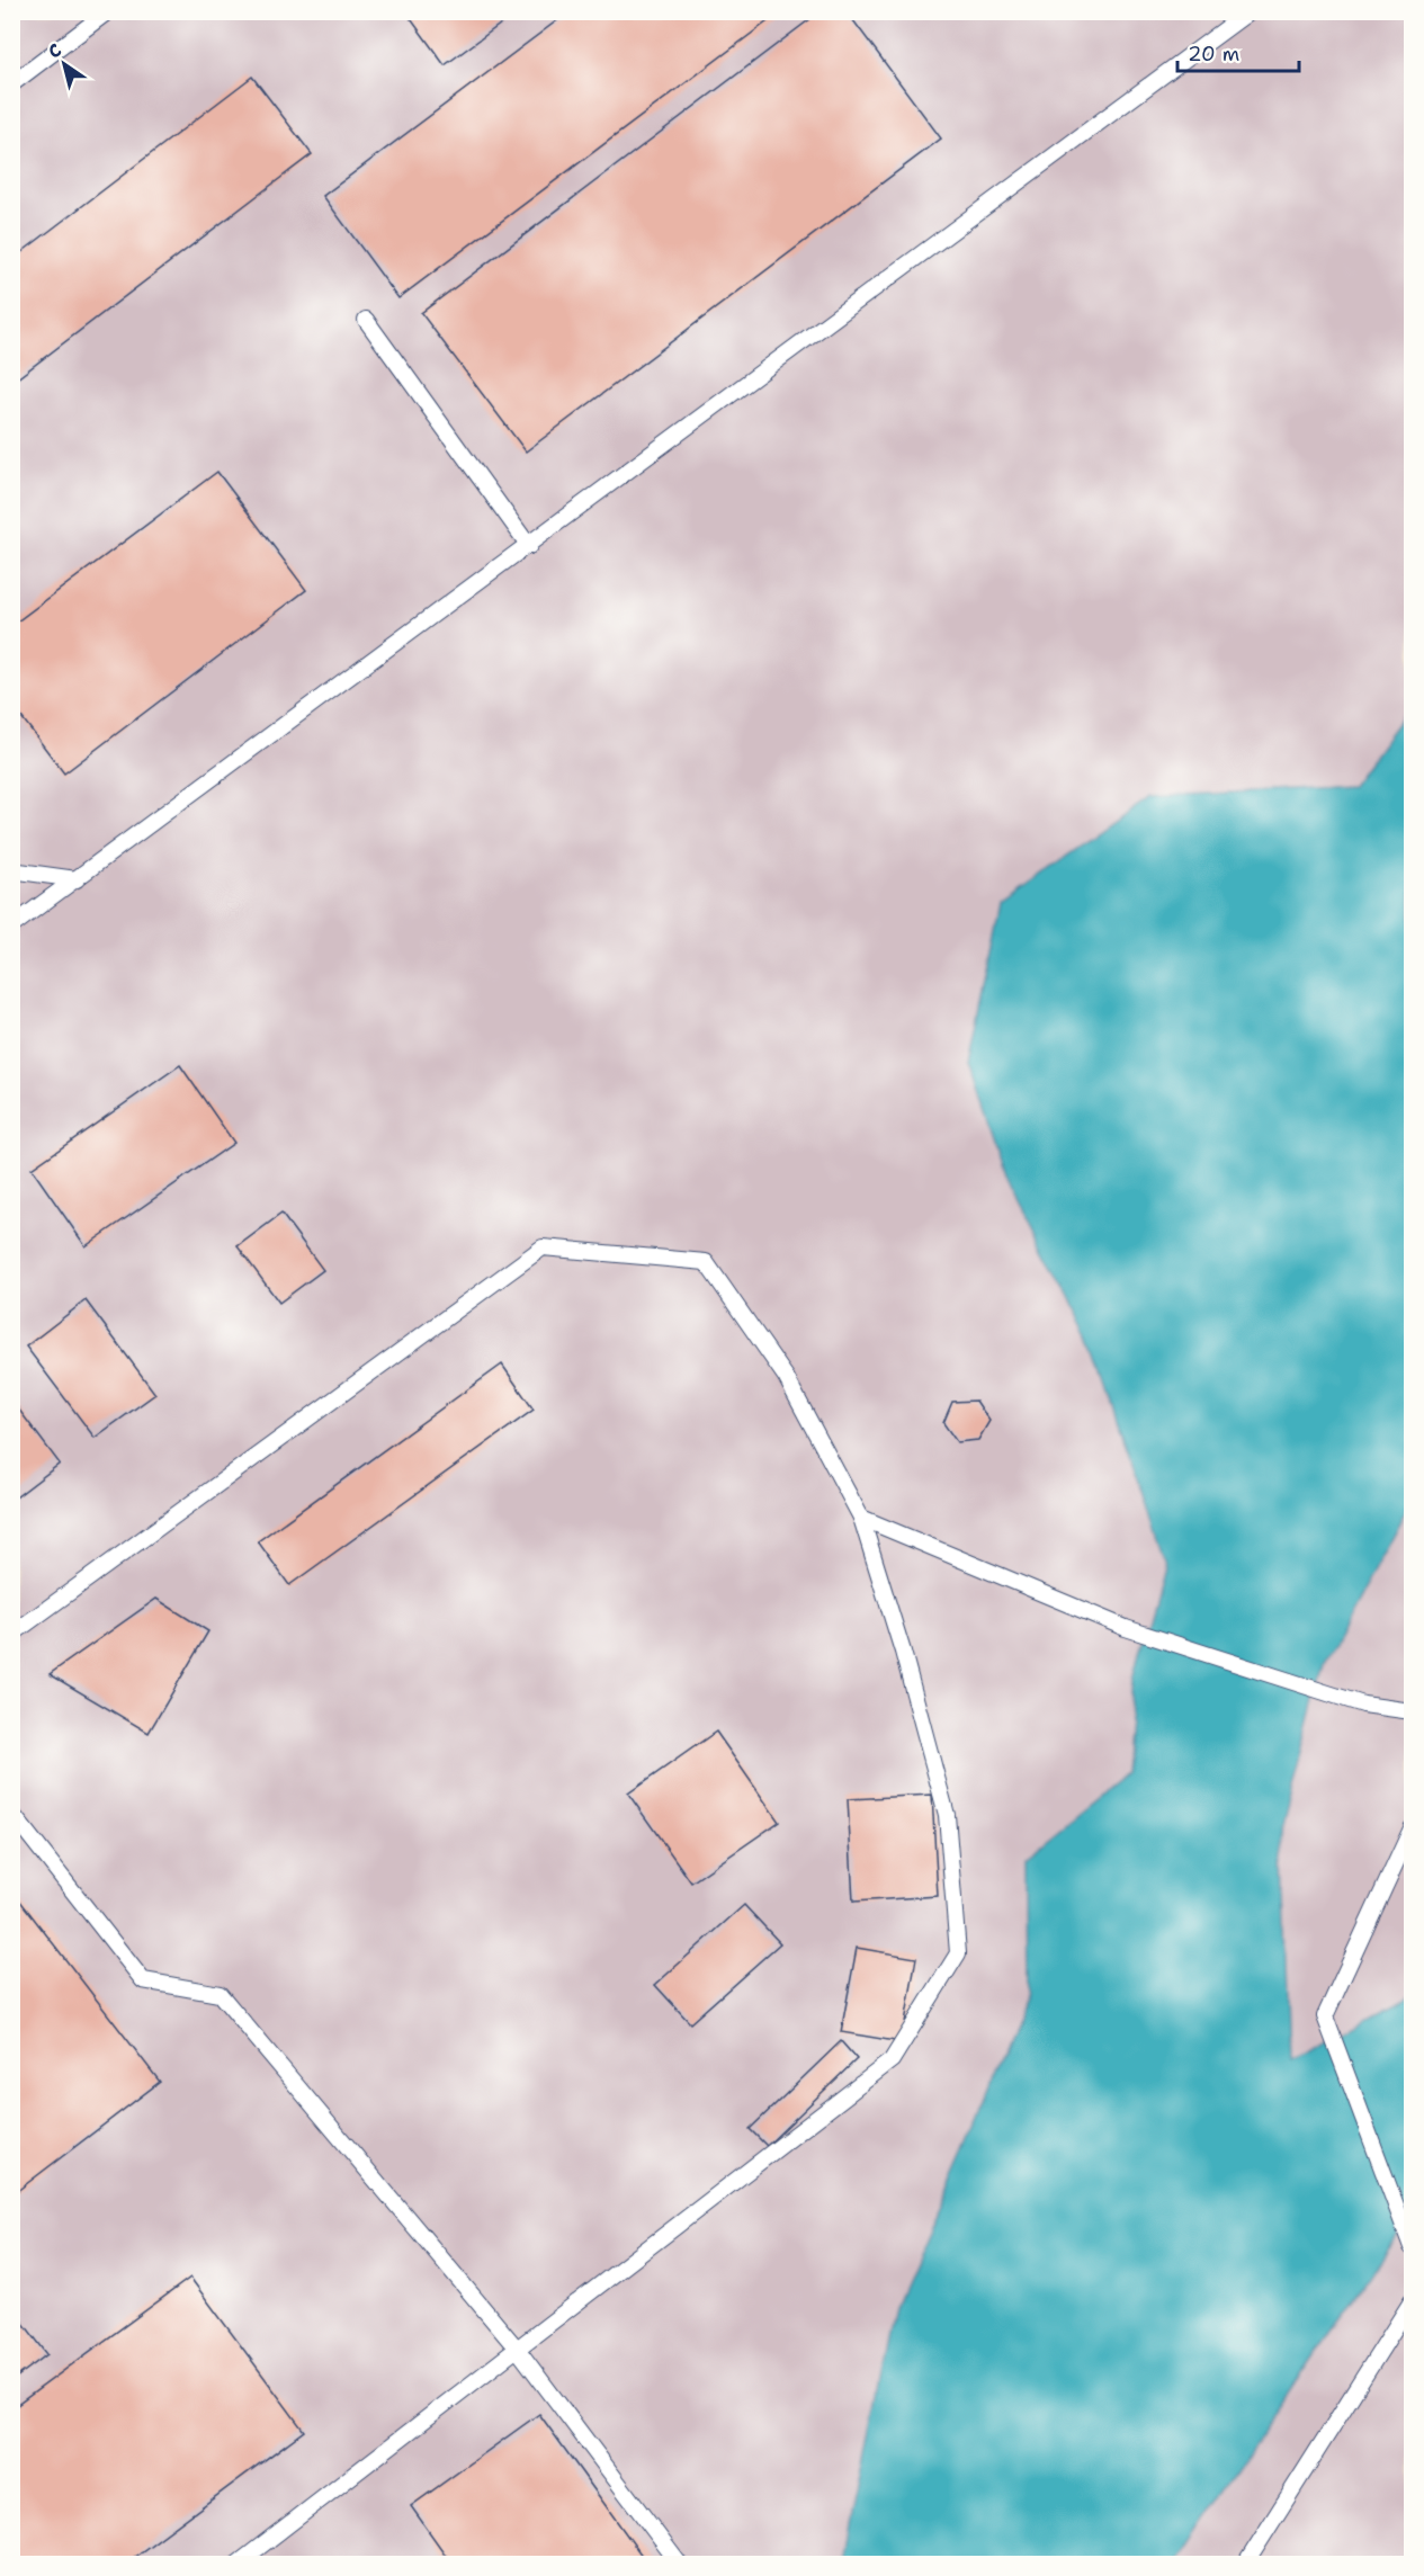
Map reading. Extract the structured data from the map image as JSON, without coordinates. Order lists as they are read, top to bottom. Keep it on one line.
{"scale_bar":"20 m","north":"top left"}
